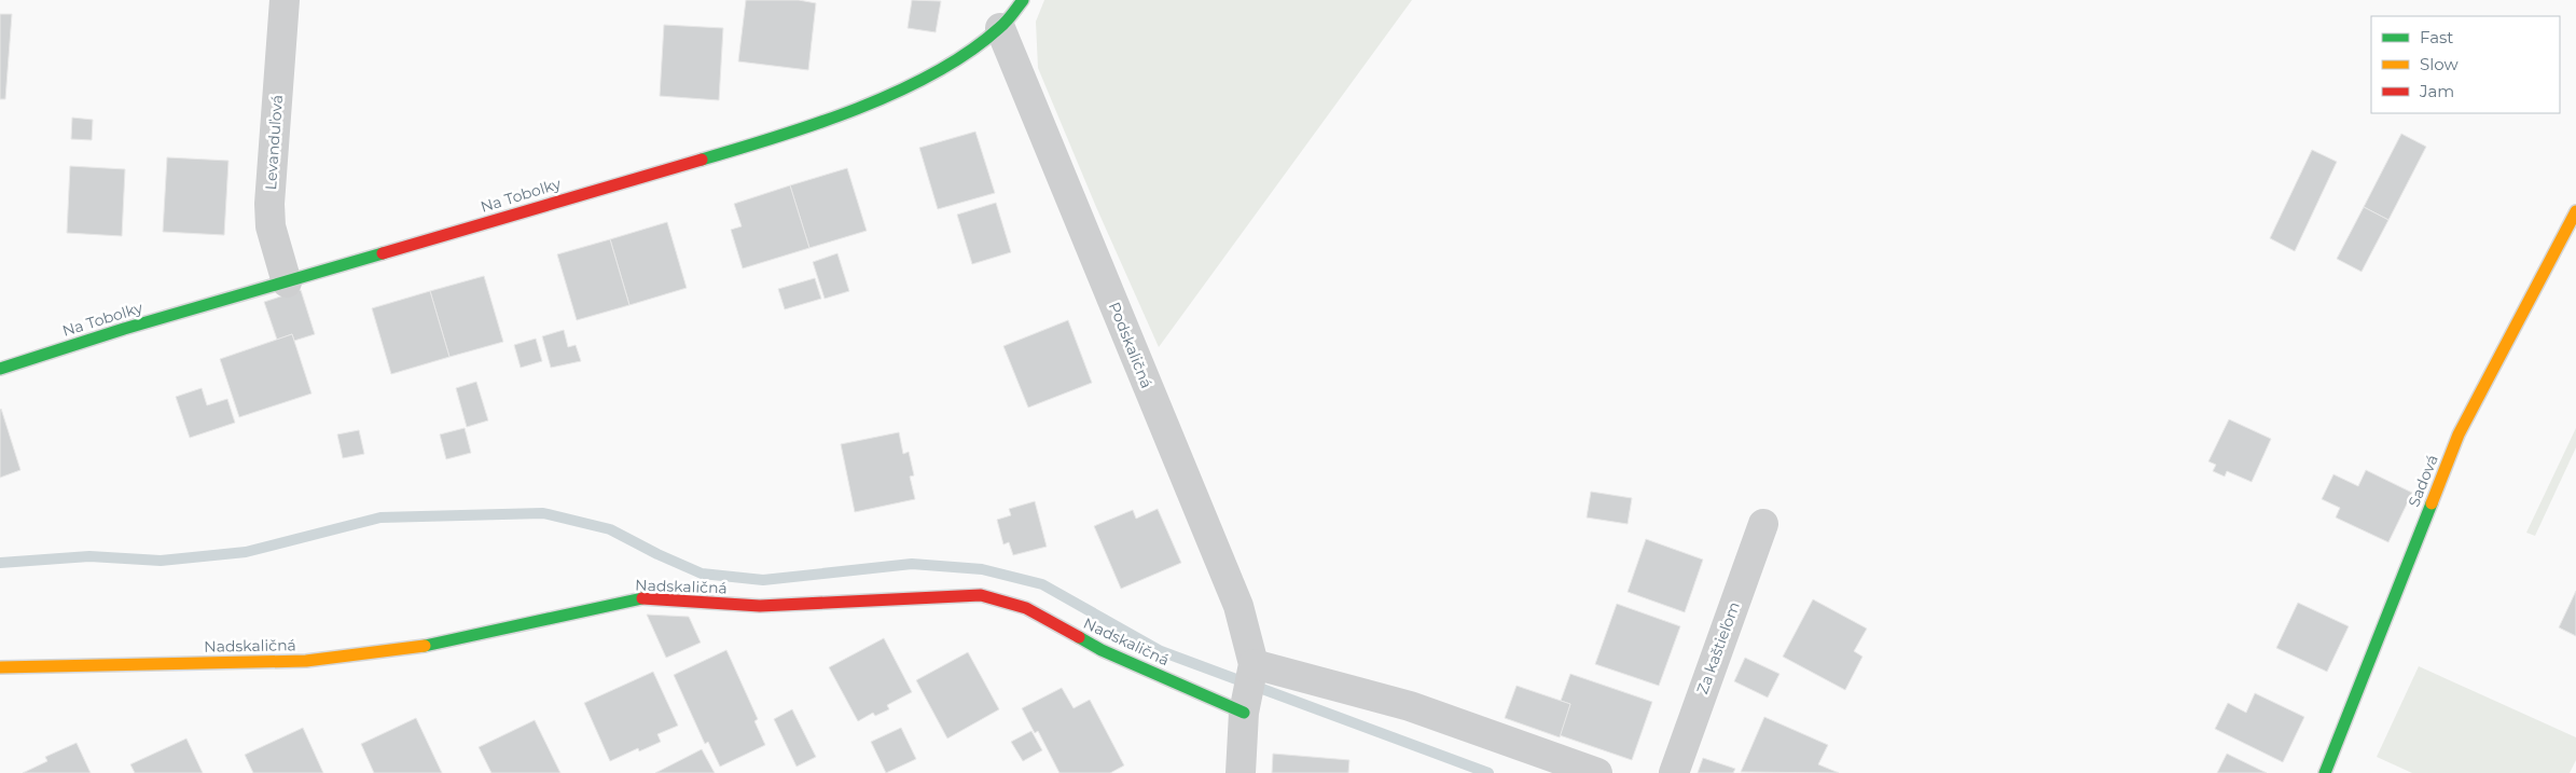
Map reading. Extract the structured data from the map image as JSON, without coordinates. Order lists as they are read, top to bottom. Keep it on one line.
{"streets":{"street":["Levanduľová","Na Tobolky","Podskaličná","Sadová","Nadskaličná","Za kaštieľom"]},"crossings":[["Levanduľová","Na Tobolky"],["Na Tobolky","Podskaličná"],["Podskaličná","Nadskaličná"]],"legend":["Fast","Slow","Jam"]}
